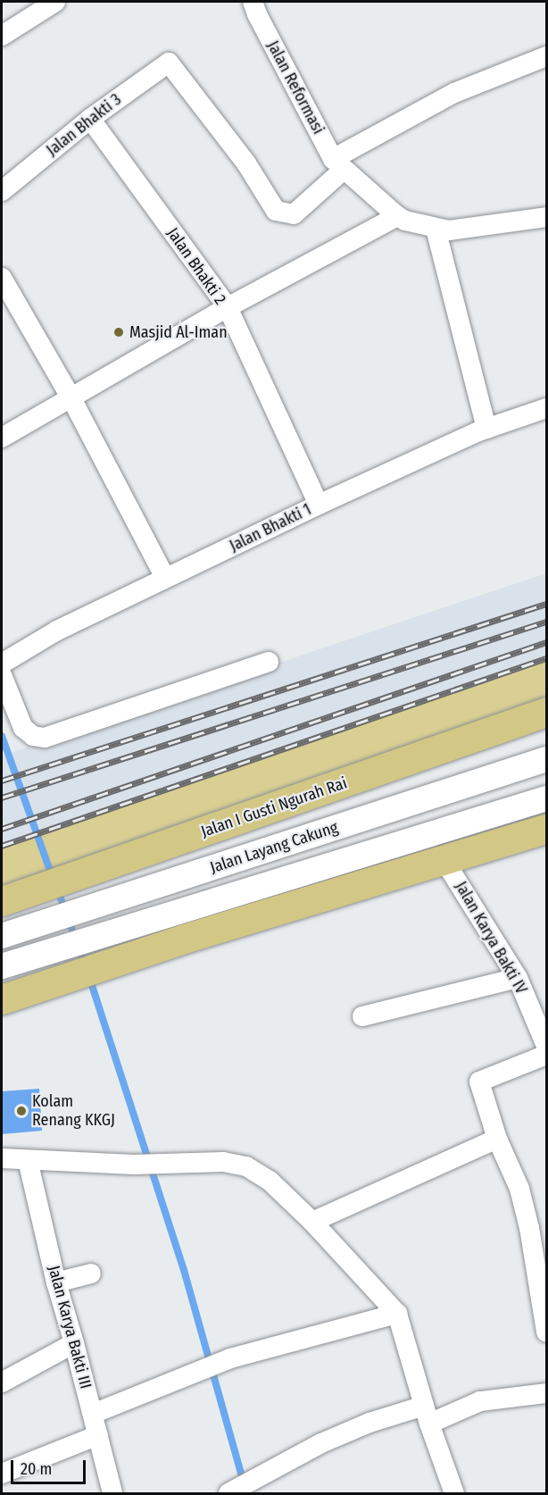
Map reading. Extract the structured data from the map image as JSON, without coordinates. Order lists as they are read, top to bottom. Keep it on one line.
{"streets":{"main road":["Jalan I Gusti Ngurah Rai"],"street":["Jalan Reformasi","Jalan Bhakti 3","Jalan Bhakti 2","Jalan Bhakti 1","Jalan Layang Cakung","Jalan Karya Bakti IV","Jalan Karya Bakti III"]},"crossings":[["Jalan Reformasi","Jalan Bhakti 3"],["Jalan Bhakti 3","Jalan Bhakti 2"]],"places":["Masjid Al-Iman","Kolam Renang KKGJ"],"scale_bar":"20 m"}
